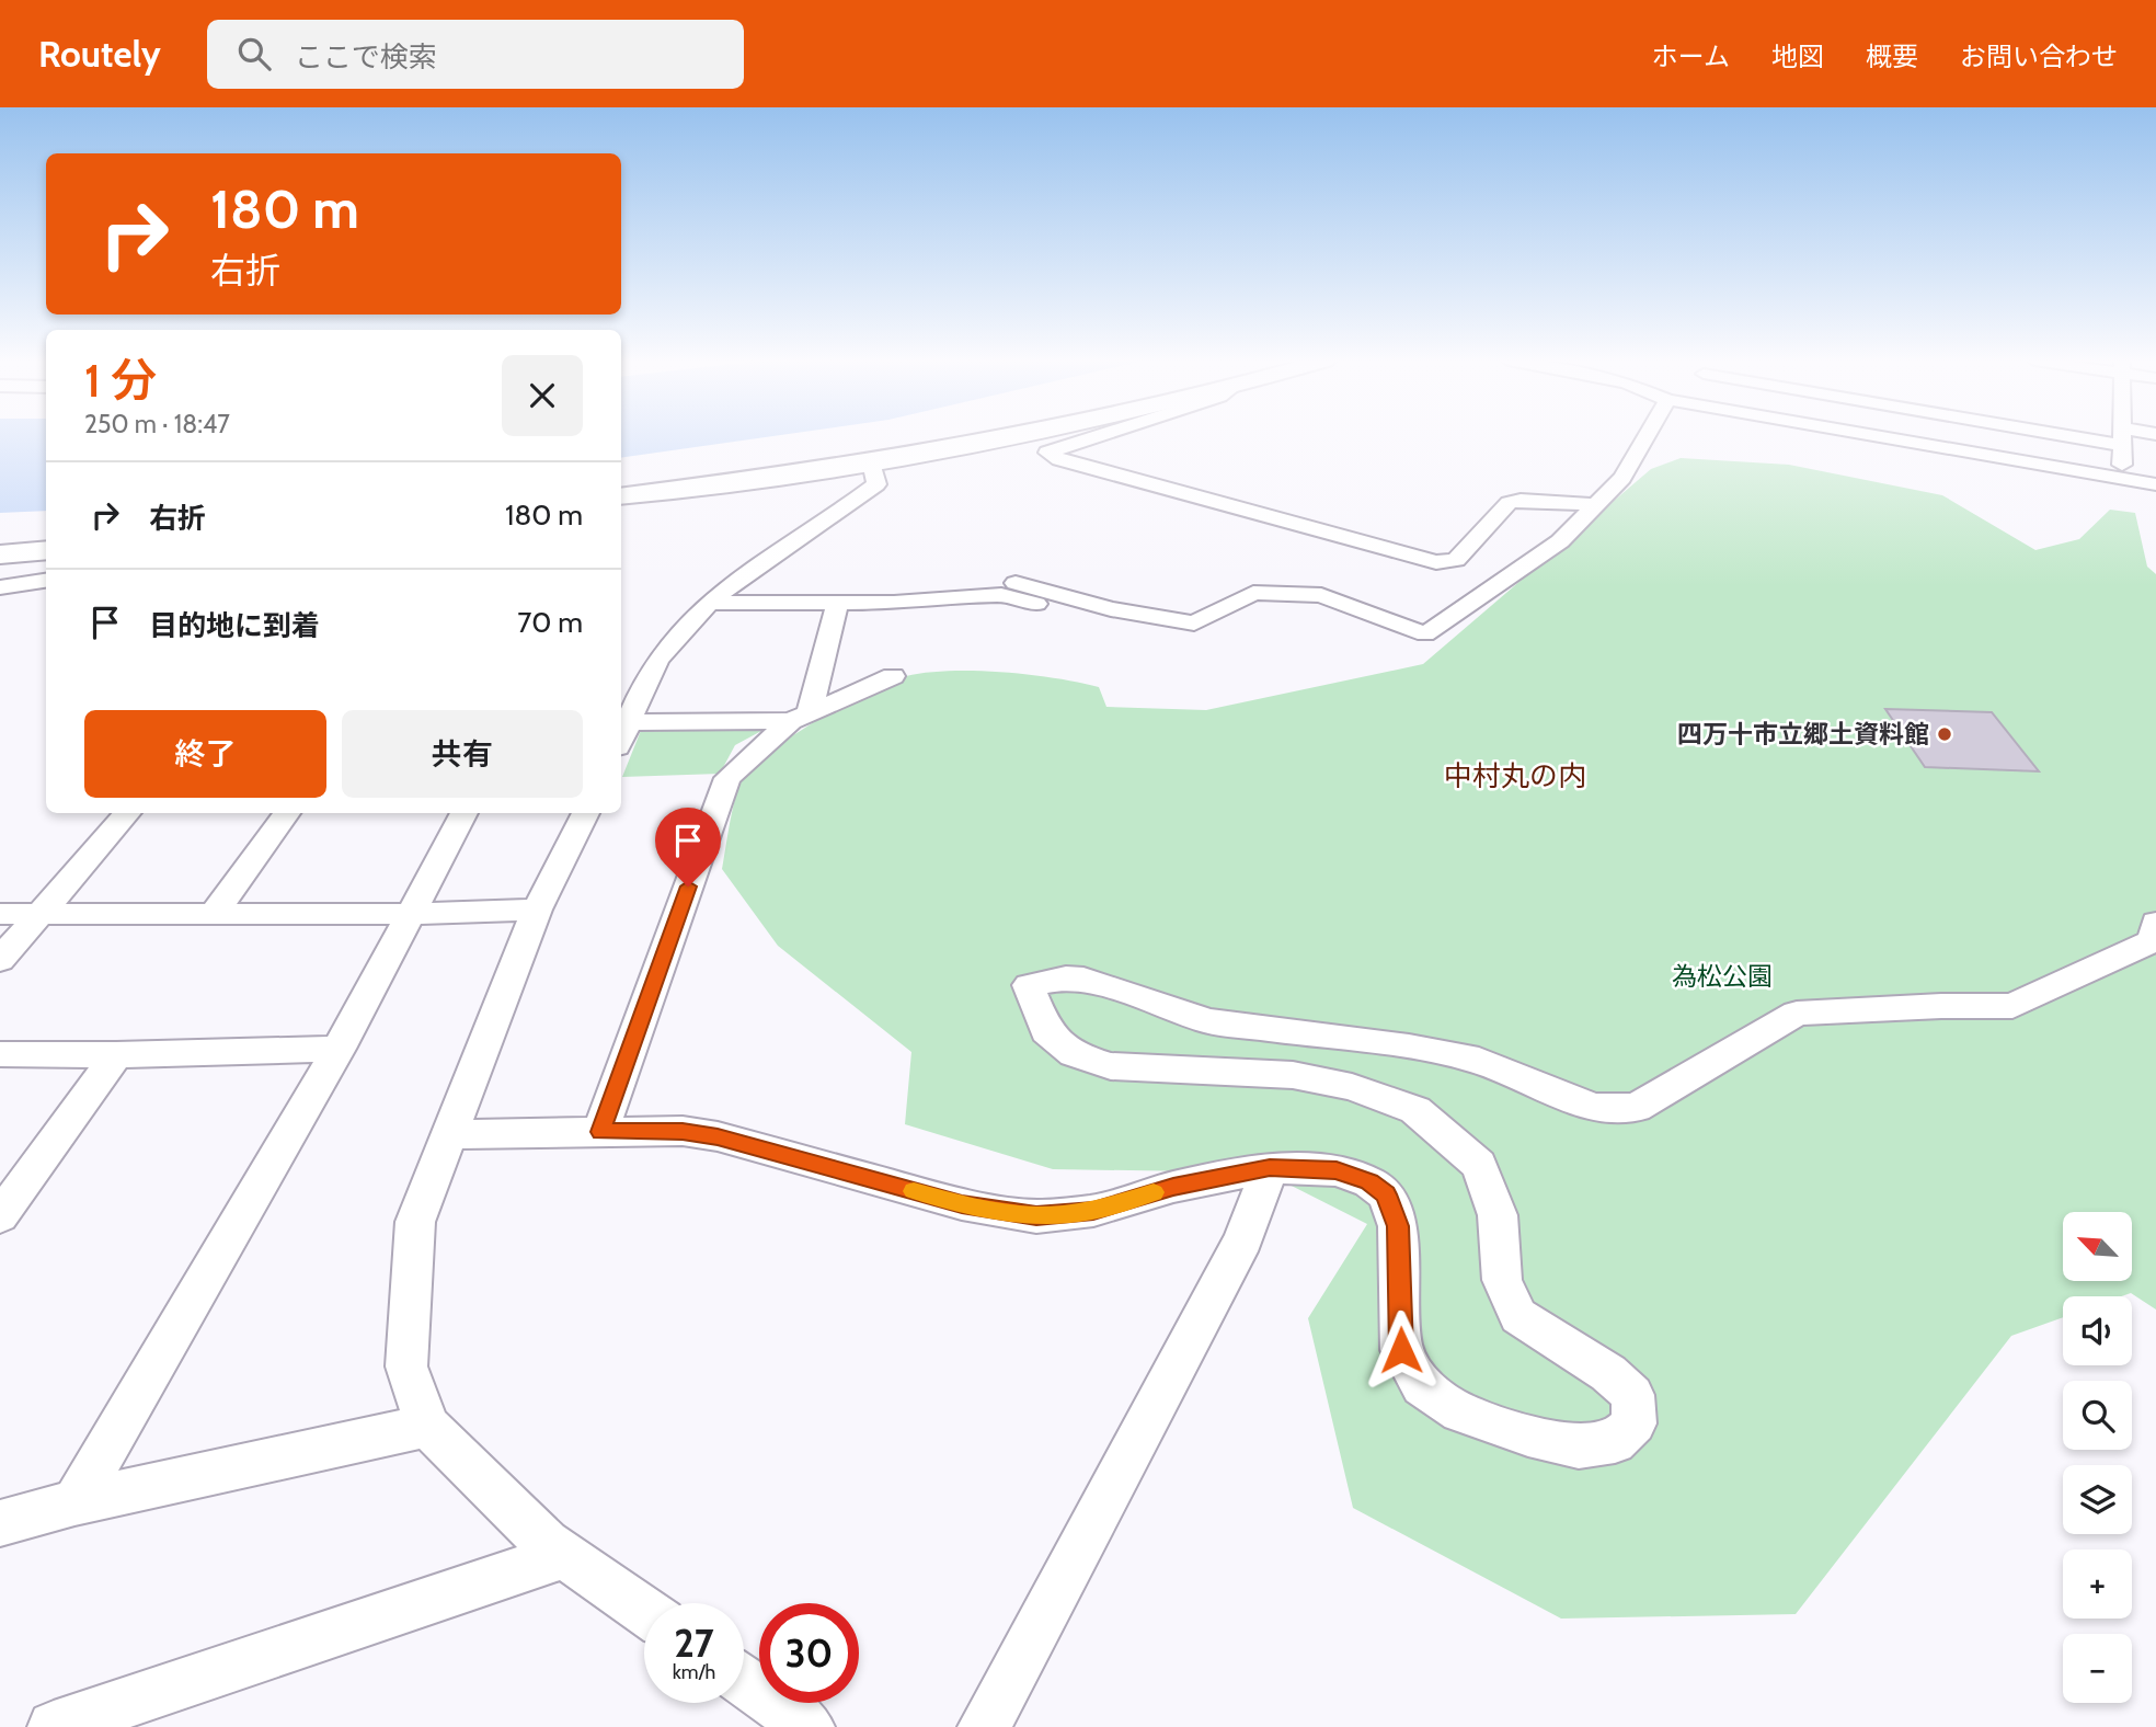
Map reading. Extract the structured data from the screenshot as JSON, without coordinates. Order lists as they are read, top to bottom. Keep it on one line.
{"districts":["中村丸の内"],"parks":["為松公園"],"places":["四万十市立郷土資料館"],"north":"top left","page":{"header":"Routely","search":"ここで検索","nav":["ホーム","地図","概要","お問い合わせ"],"turn":["180 m","右折"],"heading":["1 分","250 m · 18:47"],"list":[{"name":"右折","value":"180 m"},{"name":"目的地に到着","value":"70 m"}],"buttons":["終了","共有"],"map_buttons":["+","−"],"speed":"27 km/h","limit":"30"}}
